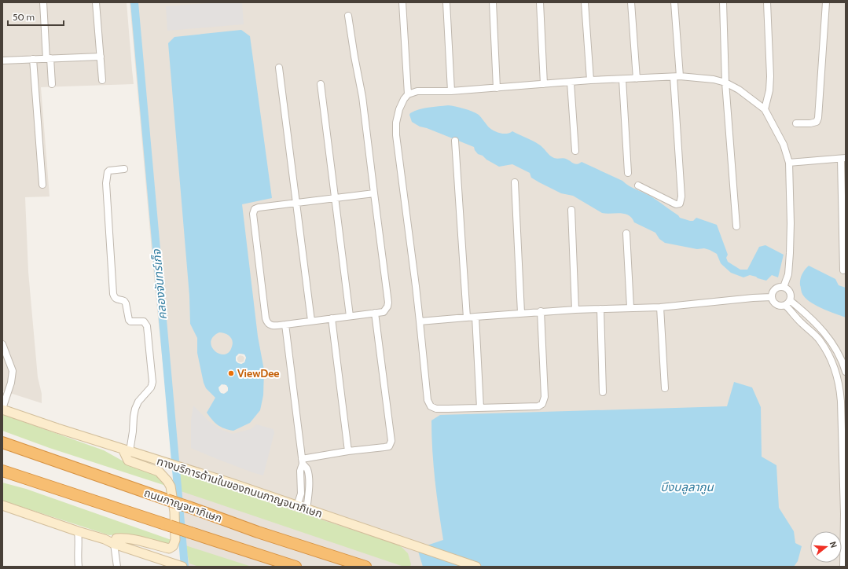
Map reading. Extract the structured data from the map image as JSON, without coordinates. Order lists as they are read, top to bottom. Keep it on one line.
{"streets":{"highway":["ถนนกาญจนาภิเษก"],"main road":["ทางบริการด้านในของถนนกาญจนาภิเษก"]},"water":["คลองจันทร์เก็จ","บึงบลูลากูน"],"places":["ViewDee"],"scale_bar":"50 m","north":"right"}
